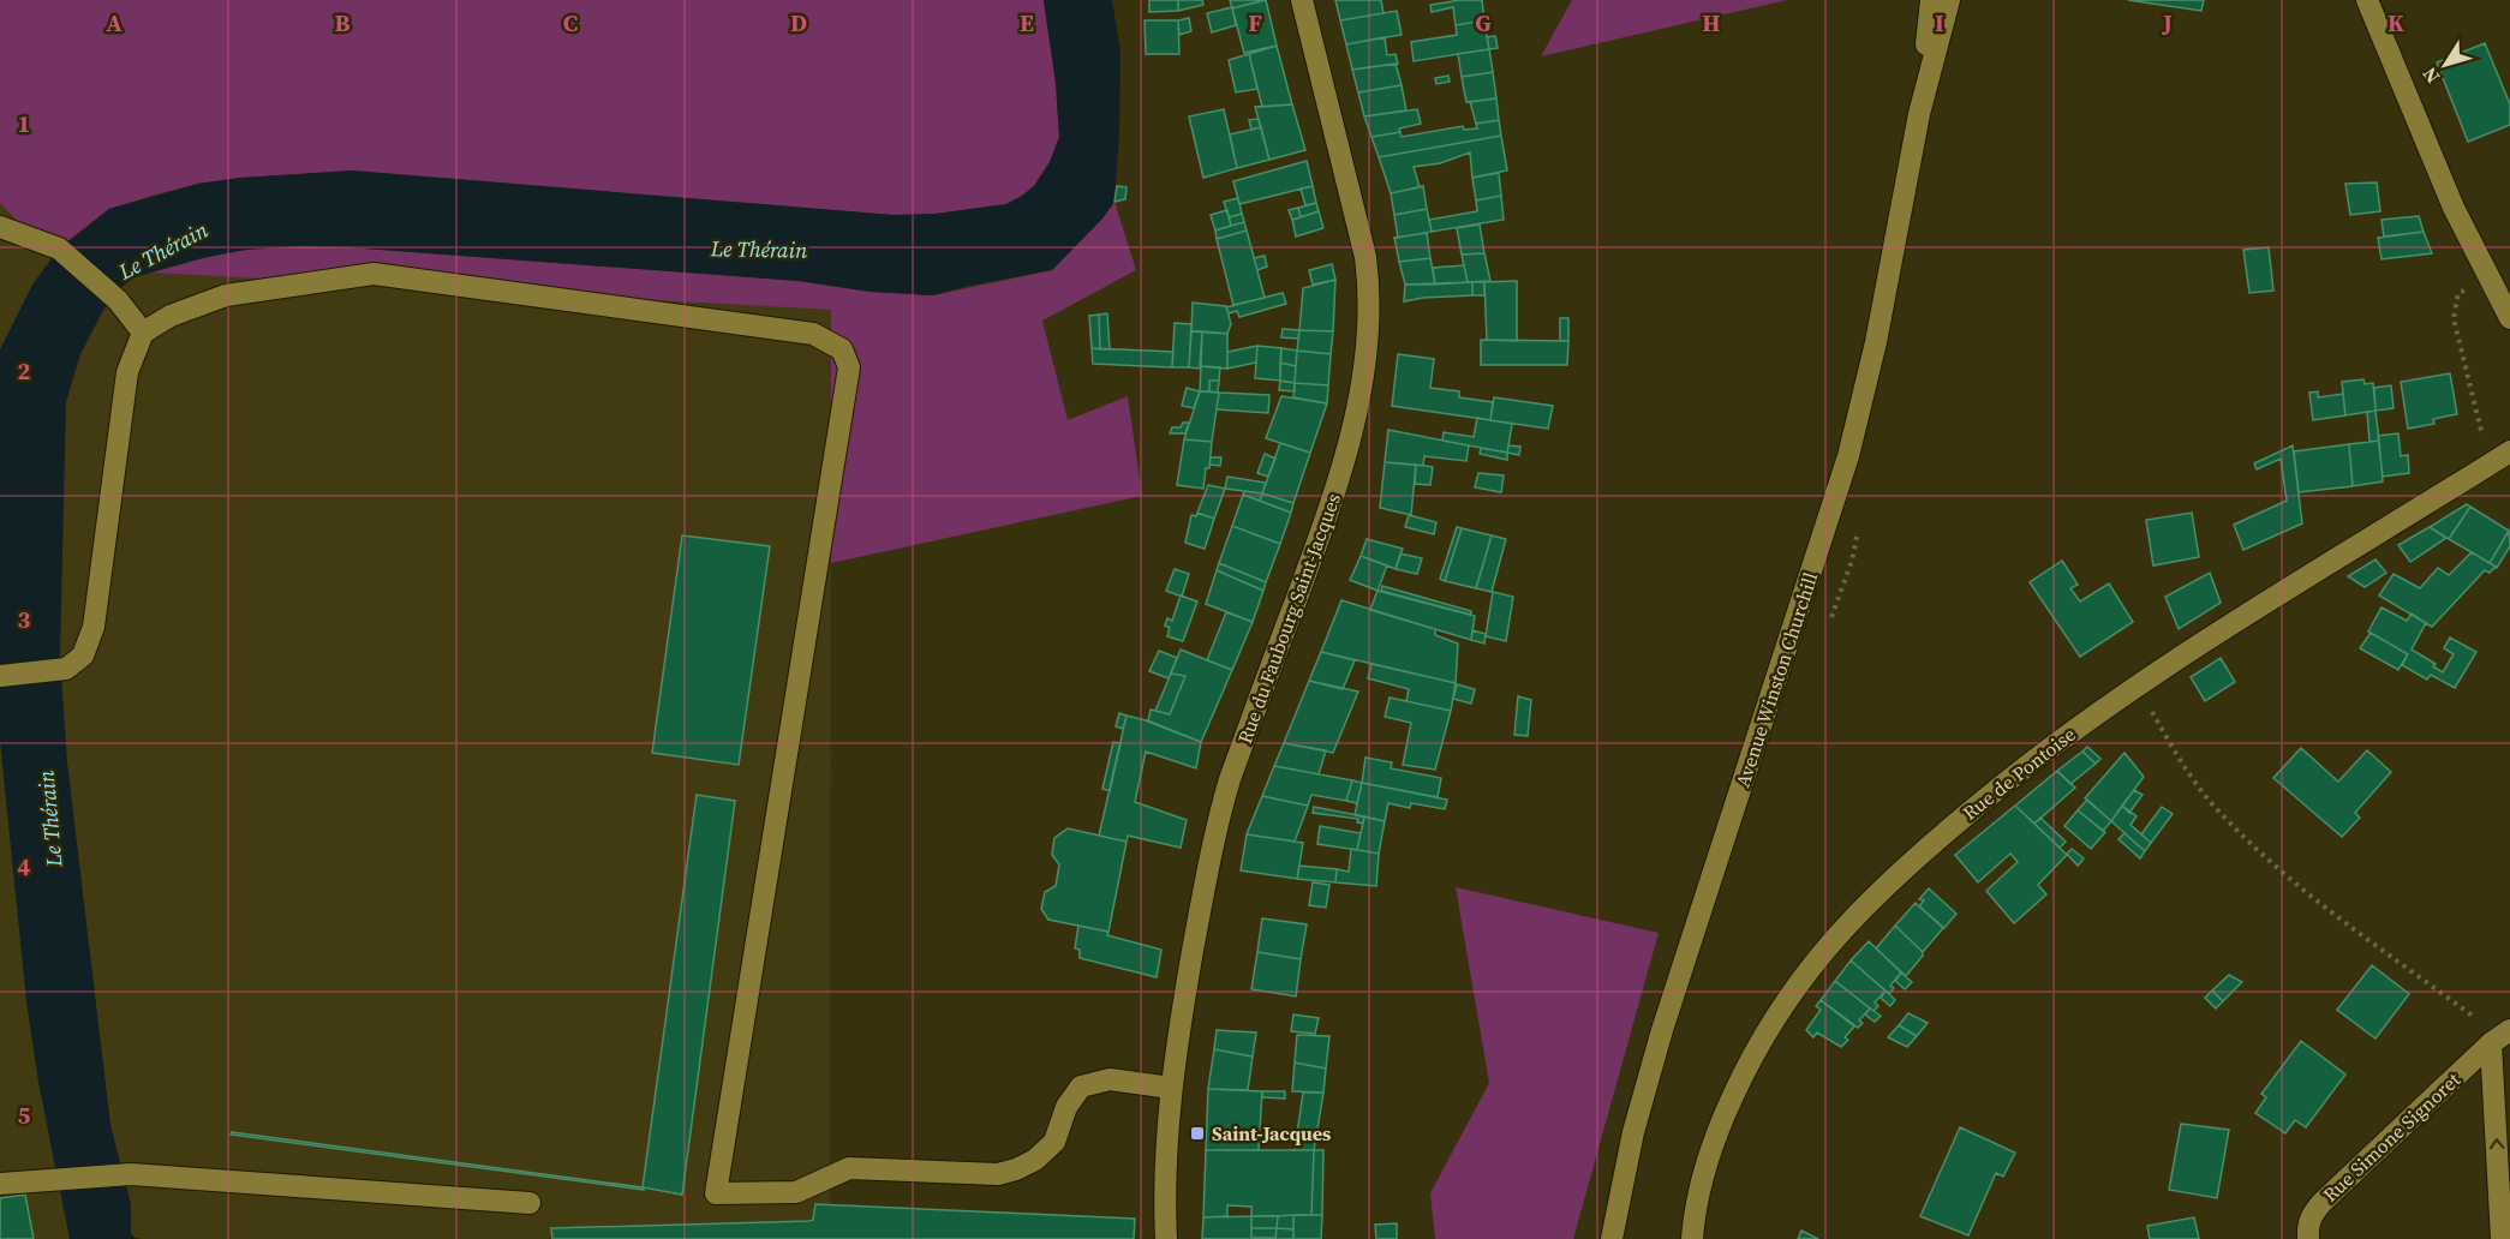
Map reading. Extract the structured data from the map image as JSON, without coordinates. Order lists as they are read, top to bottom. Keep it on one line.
{"streets":{"street":["Rue du Faubourg Saint-Jacques","Avenue Winston Churchill","Rue de Pontoise","Rue Simone Signoret"]},"one_way":["Rue Simone Signoret"],"water":["Le Thérain"],"places":{"transit":["Saint-Jacques"]},"north":"bottom left","grid":{"columns":["A","B","C","D","E","F","G","H","I","J","K"],"rows":["1","2","3","4","5"]}}
